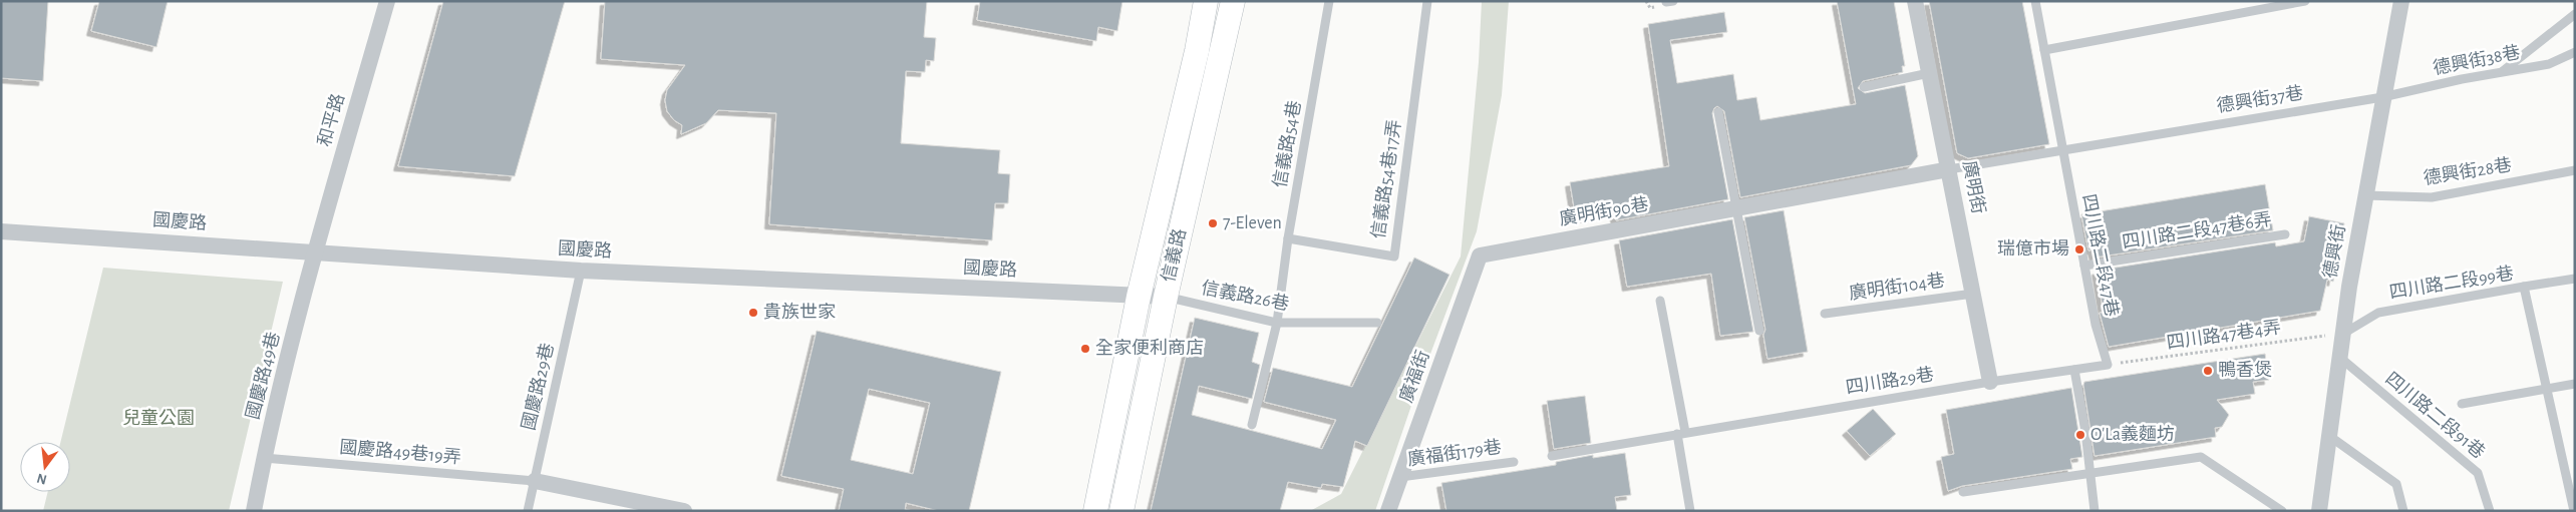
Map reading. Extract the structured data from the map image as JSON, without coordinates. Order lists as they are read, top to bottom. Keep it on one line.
{"streets":{"street":["和平路","廣明街","廣明街90巷","國慶路","德興街","信義路","國慶路49巷","廣福街"],"lane":["德興街38巷","德興街37巷","信義路54巷","德興街28巷","信義路54巷17弄","四川路二段47巷6弄","四川路二段47巷","四川路二段99巷","廣明街104巷","信義路26巷","四川路29巷","國慶路29巷","四川路二段91巷","國慶路49巷19弄","廣福街179巷"],"path":["四川路47巷4弄"]},"crossings":[["德興街38巷","德興街37巷"],["德興街38巷","德興街"],["德興街37巷","廣明街"],["德興街37巷","廣明街90巷"],["德興街37巷","德興街"],["德興街37巷","四川路二段47巷"],["和平路","國慶路"],["和平路","國慶路49巷"],["信義路54巷","信義路54巷17弄"],["信義路54巷","信義路26巷"],["德興街28巷","德興街"],["廣明街","廣明街90巷"],["廣明街","廣明街104巷"],["廣明街","四川路29巷"],["廣明街90巷","廣福街"],["國慶路","信義路"],["國慶路","信義路26巷"],["國慶路","國慶路49巷"],["國慶路","國慶路29巷"],["四川路二段47巷6弄","四川路二段47巷"],["德興街","四川路二段99巷"],["德興街","四川路47巷4弄"],["德興街","四川路二段91巷"],["信義路","信義路26巷"],["四川路二段47巷","四川路47巷4弄"],["四川路二段47巷","四川路29巷"],["四川路二段99巷","四川路47巷4弄"],["四川路47巷4弄","四川路29巷"],["國慶路49巷","國慶路49巷19弄"],["廣福街","廣福街179巷"],["國慶路29巷","國慶路49巷19弄"]],"parks":["兒童公園"],"places":["7-Eleven","瑞億市場","貴族世家","全家便利商店","鴨香煲","O'La義麵坊"],"north":"bottom"}
